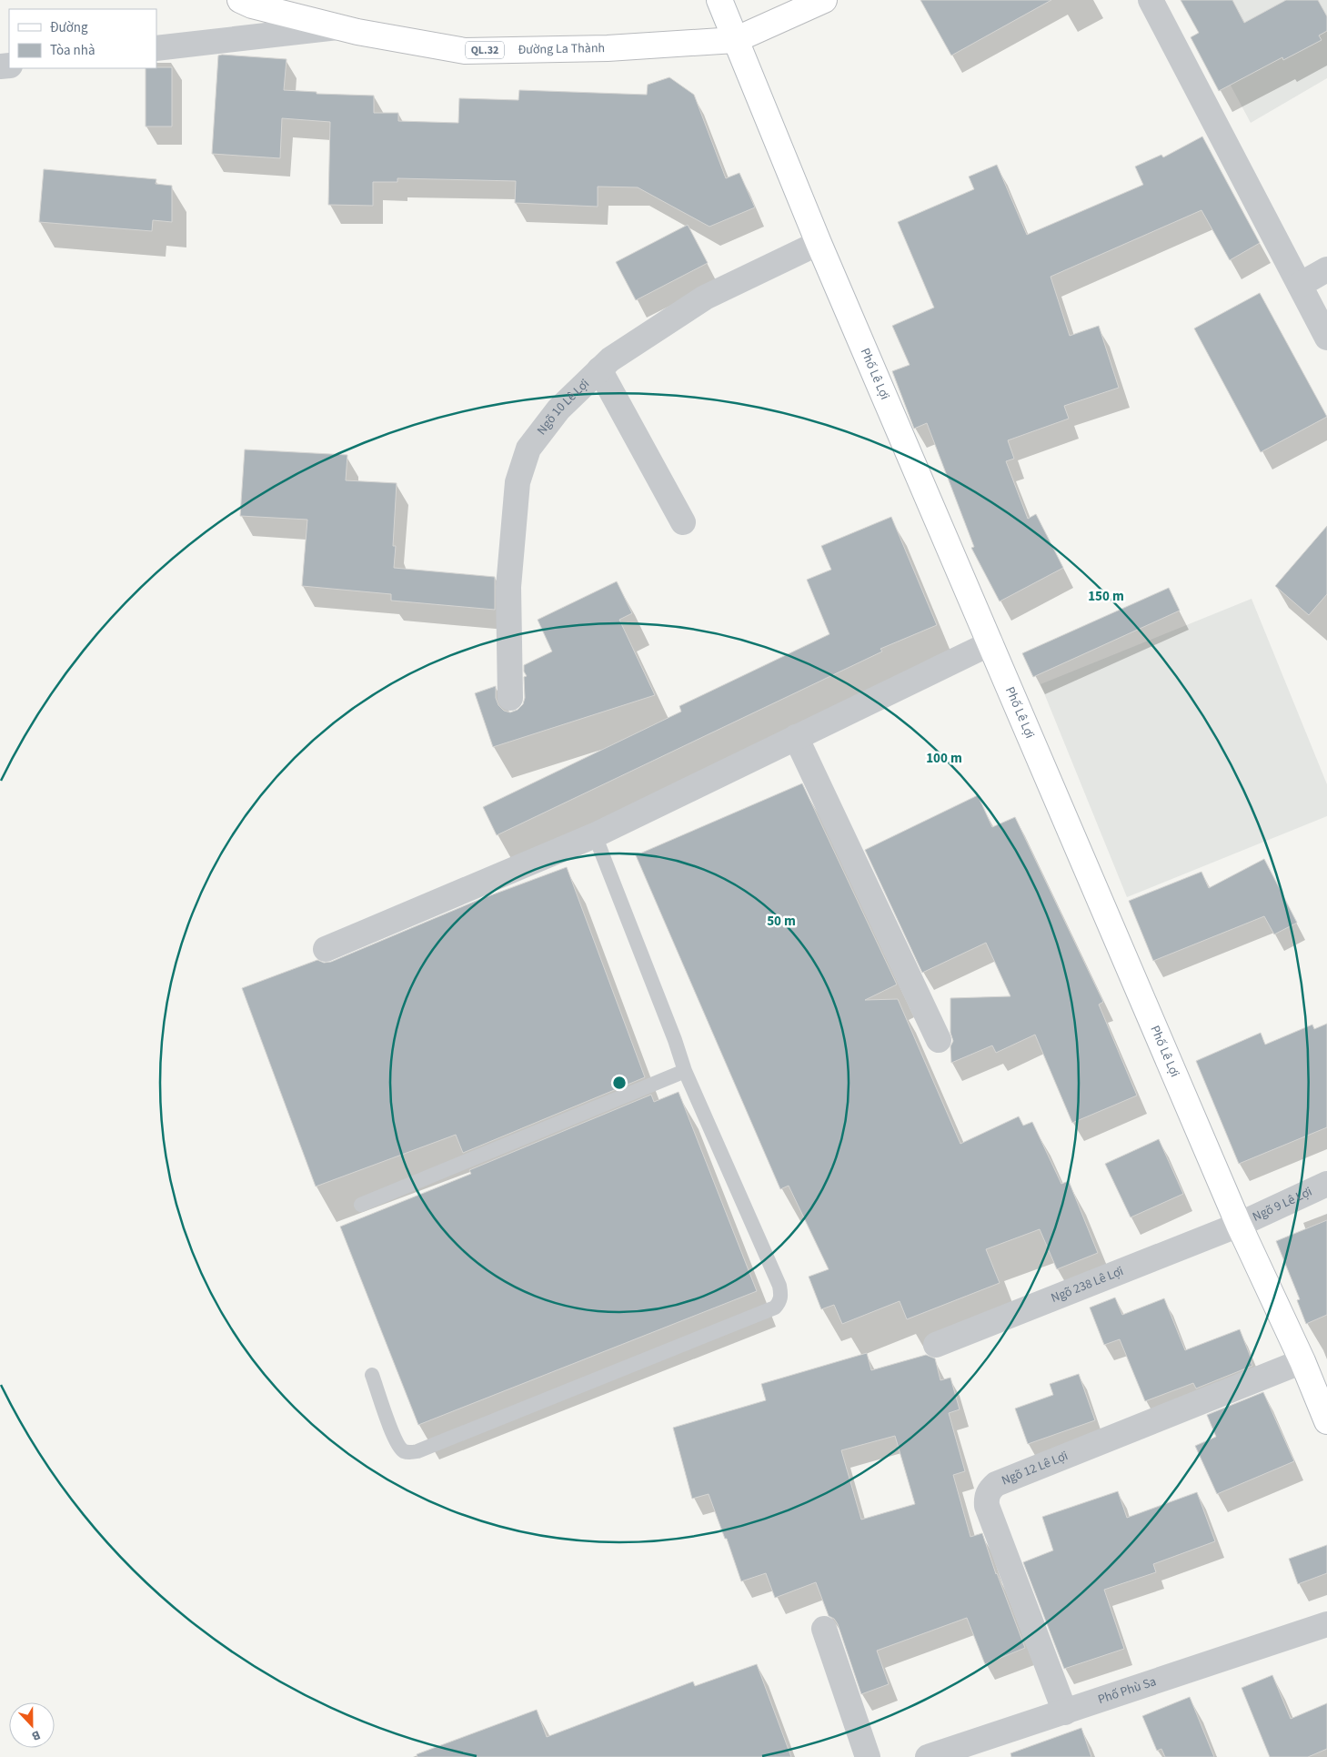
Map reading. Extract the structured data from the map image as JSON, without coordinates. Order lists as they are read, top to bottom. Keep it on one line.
{"streets":{"main road":["Đường La Thành","QL.32","Phố Lê Lợi"],"street":["Ngõ 10 Lê Lợi","Ngõ 9 Lê Lợi","Ngõ 238 Lê Lợi","Ngõ 12 Lê Lợi","Phố Phù Sa"]},"crossings":[["Đường La Thành","Phố Lê Lợi"],["Phố Lê Lợi","Ngõ 10 Lê Lợi"],["Phố Lê Lợi","Ngõ 9 Lê Lợi"],["Phố Lê Lợi","Ngõ 238 Lê Lợi"],["Phố Lê Lợi","Ngõ 12 Lê Lợi"],["Ngõ 9 Lê Lợi","Ngõ 238 Lê Lợi"],["Ngõ 12 Lê Lợi","Phố Phù Sa"]],"legend":["Đường","Tòa nhà"],"north":"bottom","rings":["150 m","100 m","50 m"]}
